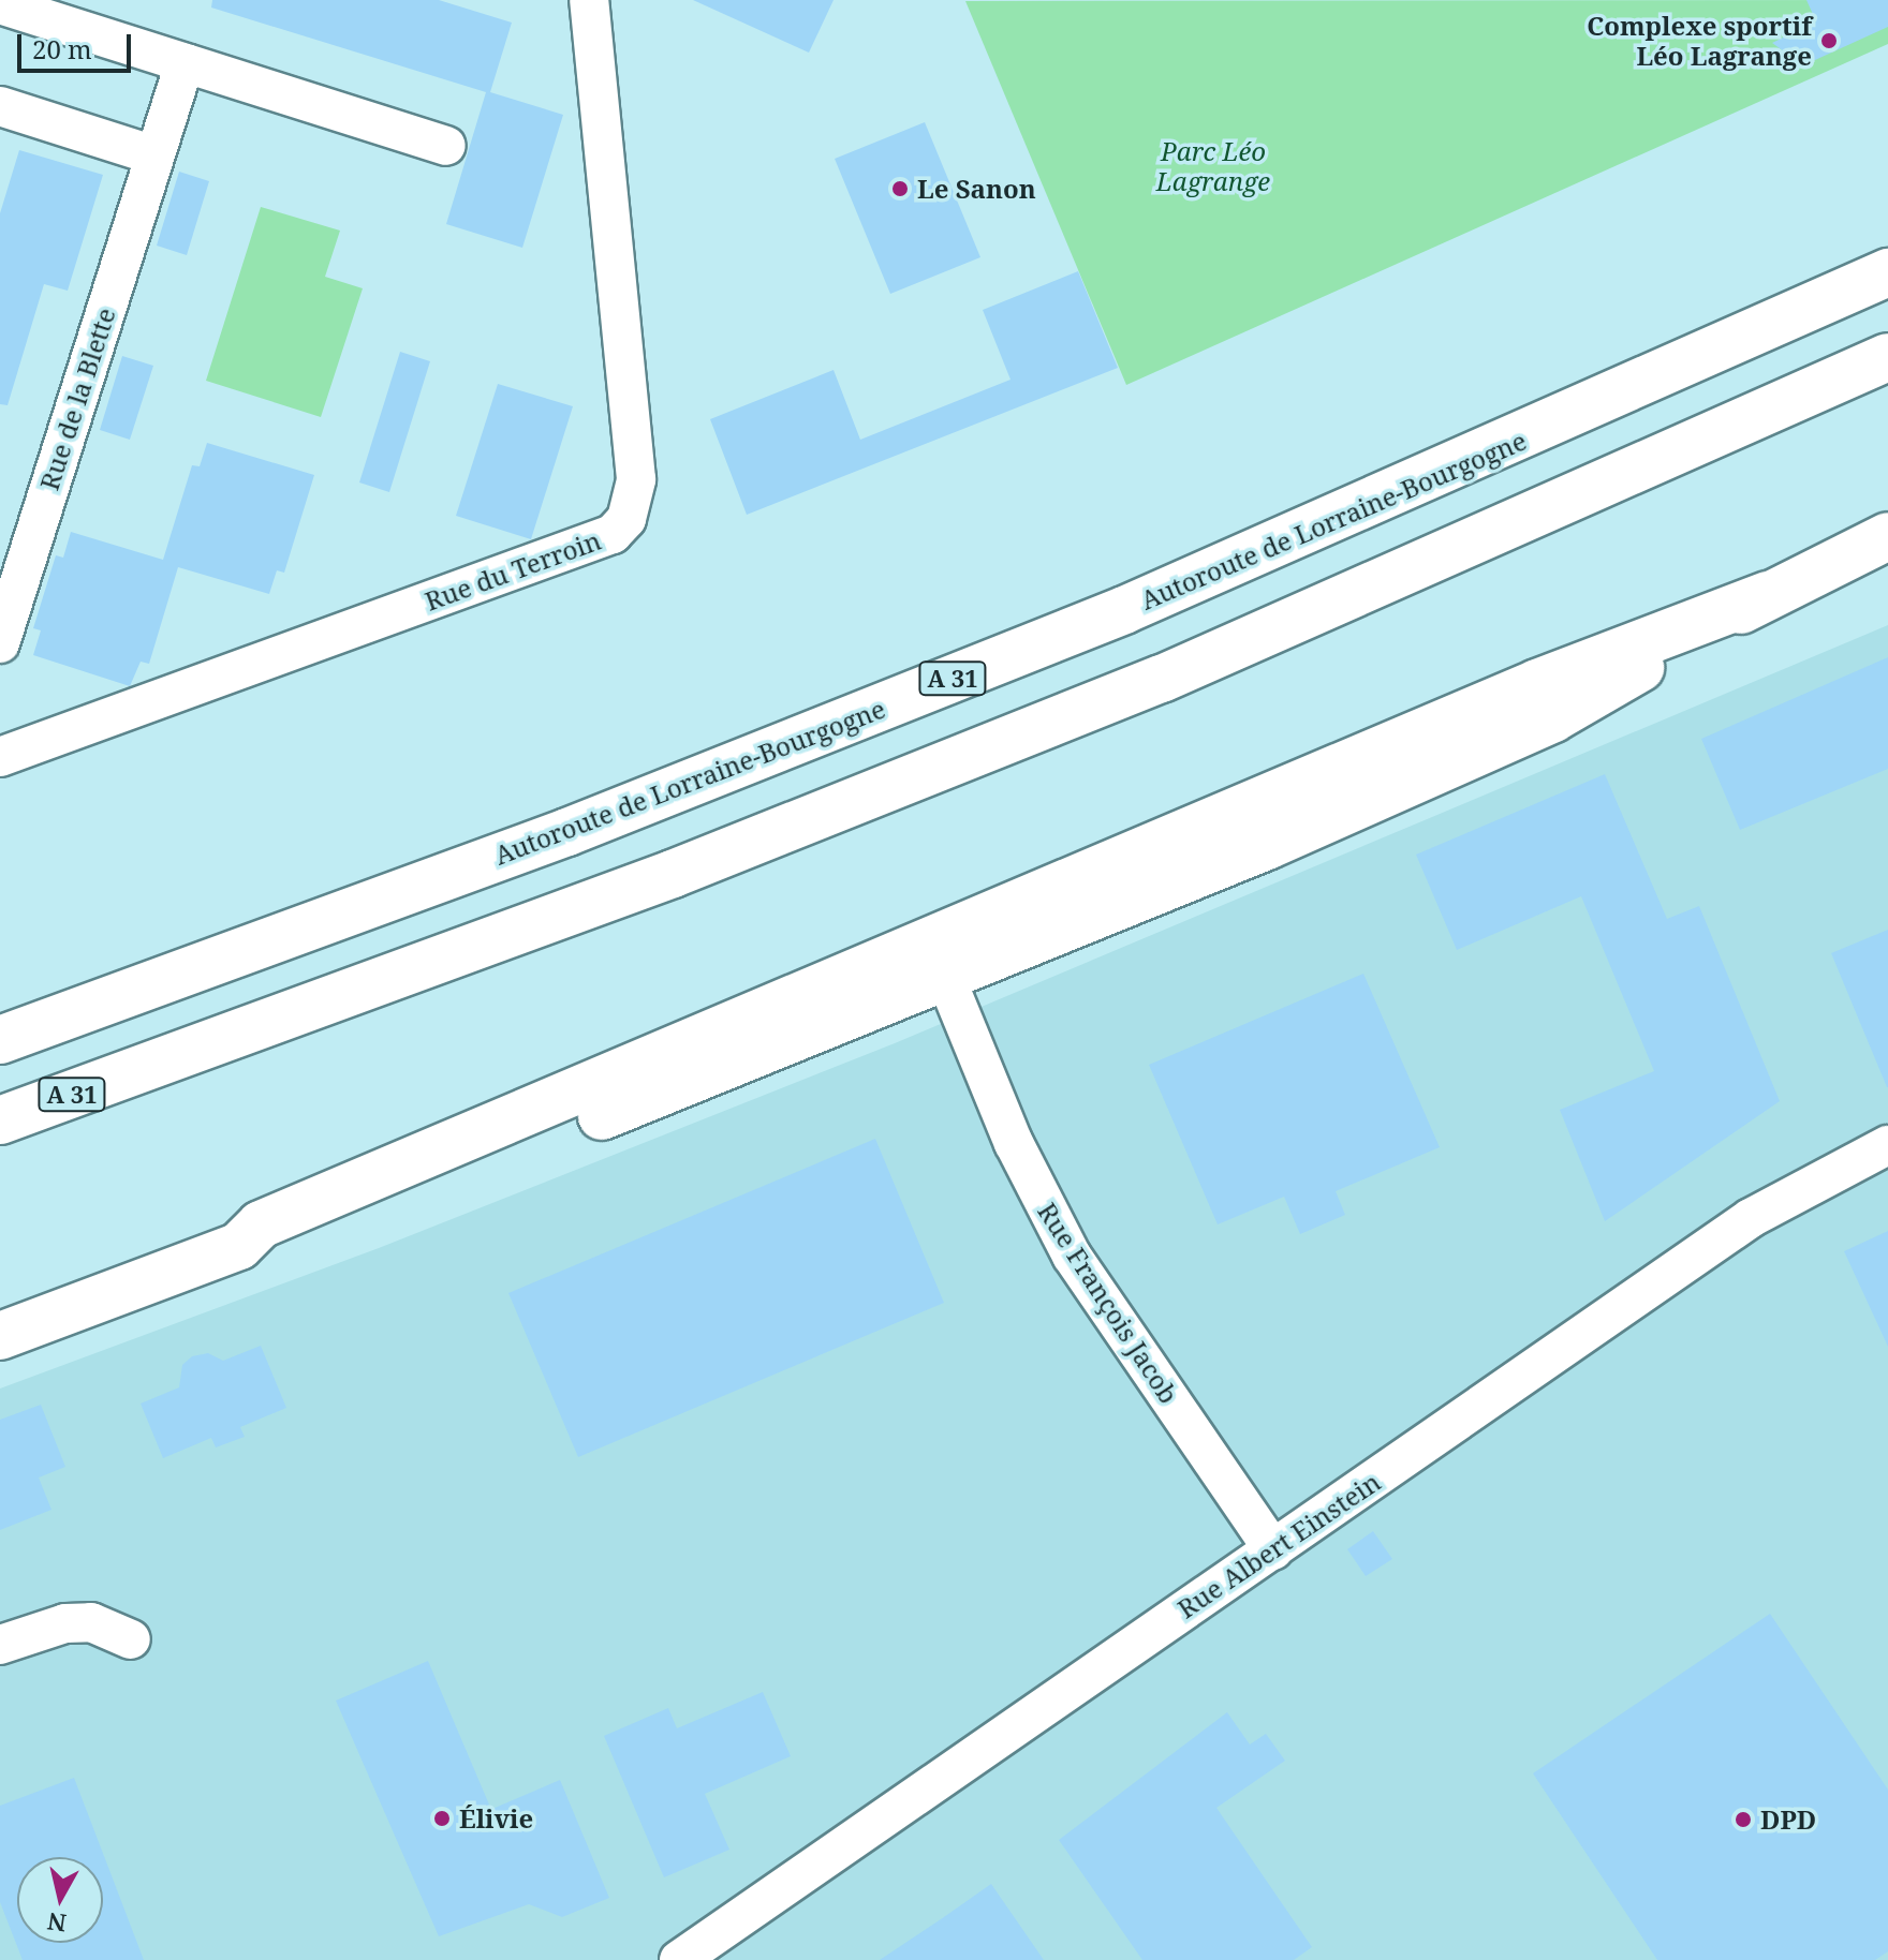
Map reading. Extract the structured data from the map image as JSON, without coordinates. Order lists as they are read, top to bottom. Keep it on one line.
{"streets":{"main road":["Autoroute de Lorraine-Bourgogne","A 31"],"street":["Rue de la Blette","Rue du Terroin","Rue François Jacob","Rue Albert Einstein"]},"crossings":[["Rue François Jacob","Rue Albert Einstein"]],"parks":["Parc Léo Lagrange"],"places":["Complexe sportif Léo Lagrange","Le Sanon","Élivie","DPD"],"scale_bar":"20 m","north":"bottom"}
